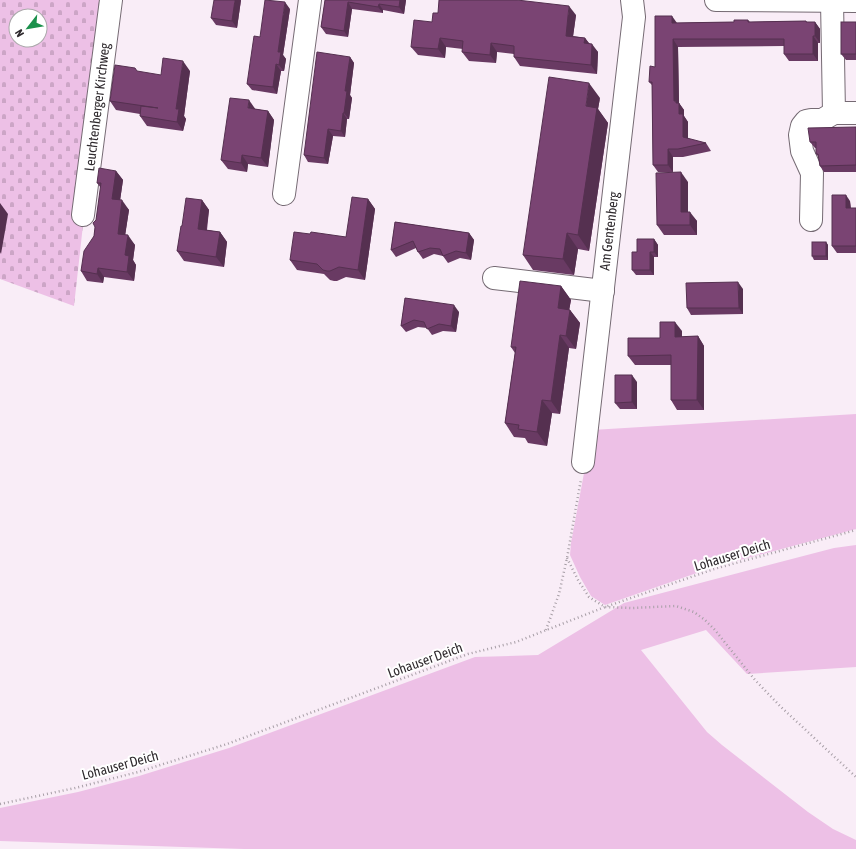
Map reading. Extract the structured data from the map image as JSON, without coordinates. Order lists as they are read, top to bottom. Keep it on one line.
{"streets":{"street":["Leuchtenberger Kirchweg","Am Gentenberg"],"path":["Lohauser Deich"]},"north":"bottom left"}
